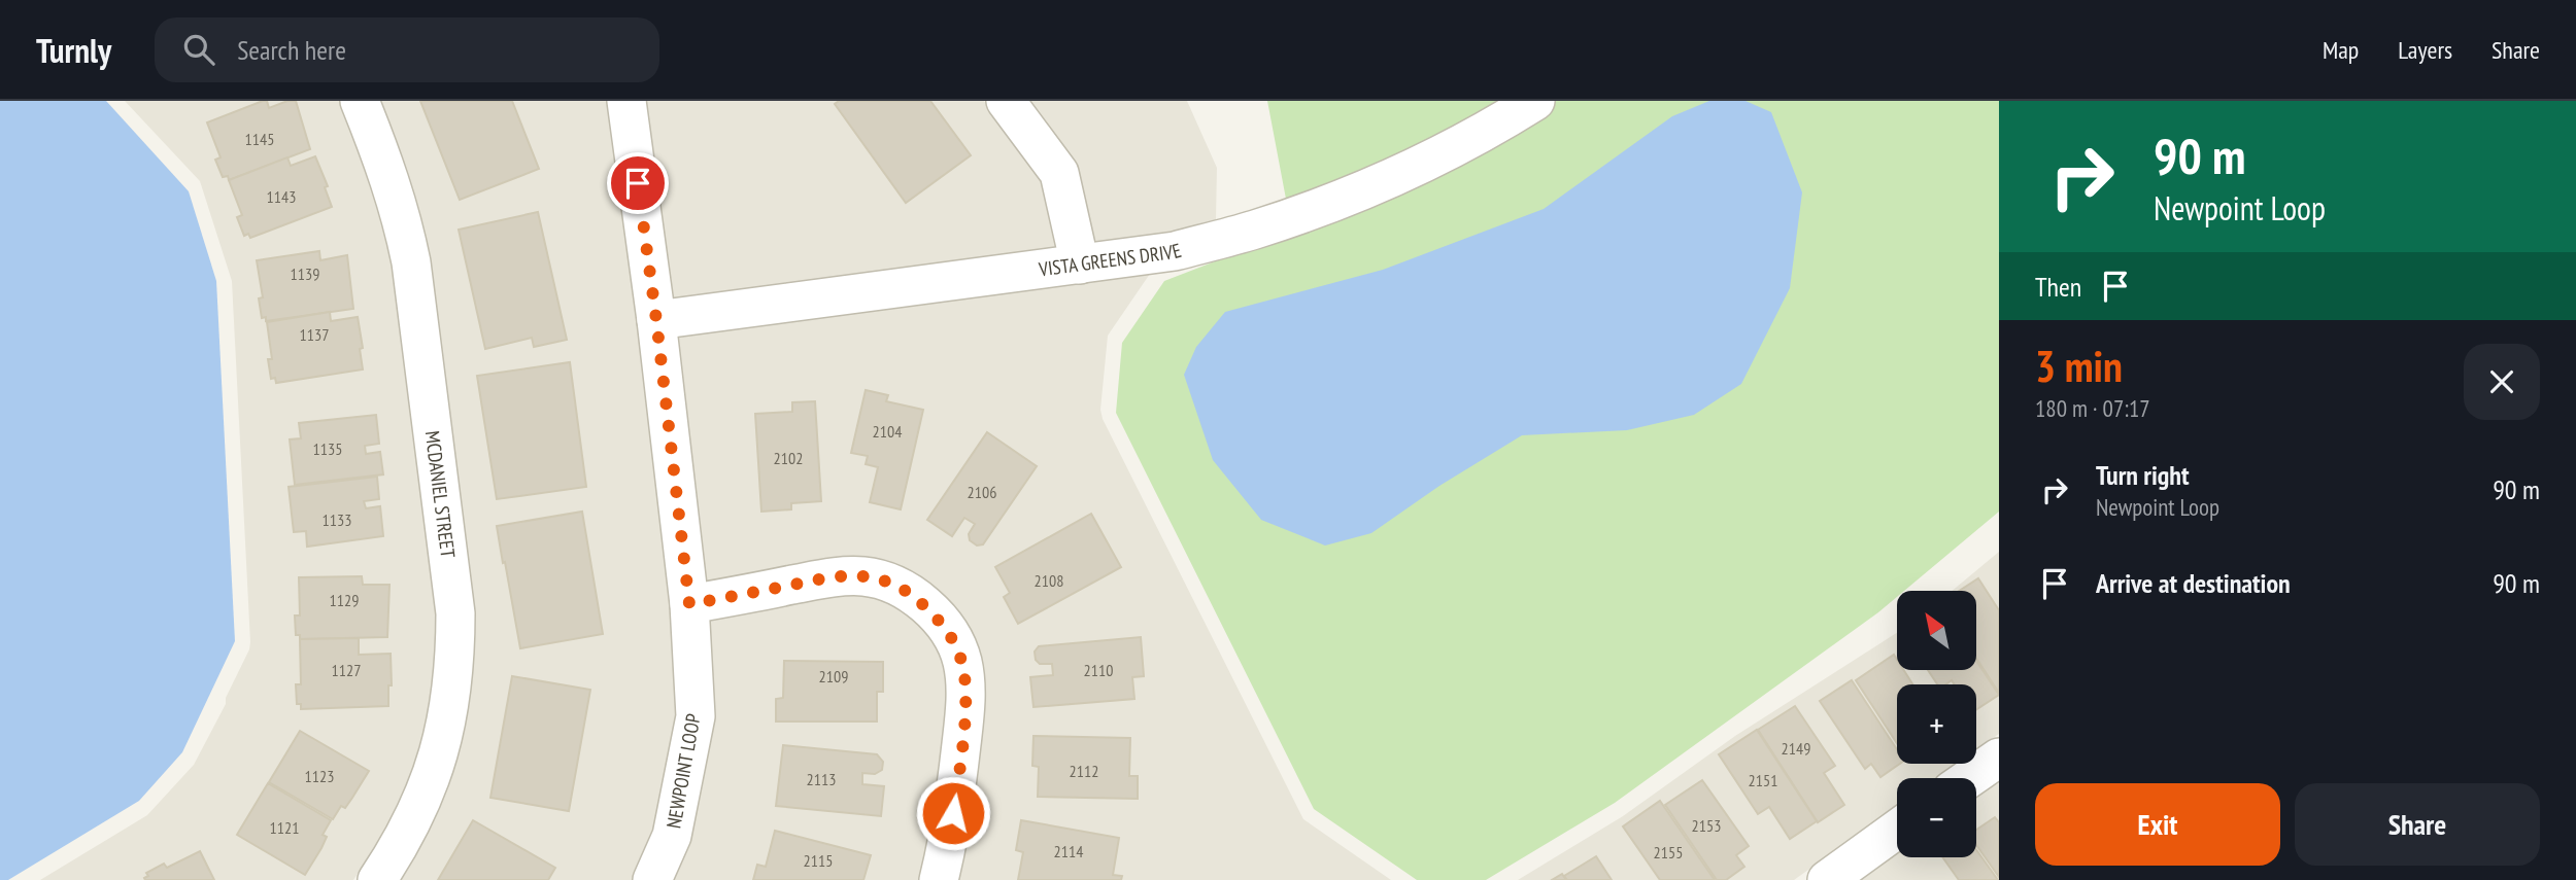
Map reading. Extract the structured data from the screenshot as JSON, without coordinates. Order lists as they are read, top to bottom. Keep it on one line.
{"streets":{"street":["VISTA GREENS DRIVE","MCDANIEL STREET","NEWPOINT LOOP"]},"crossings":[["VISTA GREENS DRIVE","NEWPOINT LOOP"]],"house_numbers":["1145","1143","1139","1137","2104","1135","2102","2106","1133","2108","1129","1127","2110","2109","2149","2112","1123","2113","2151","2153","1121","2114","2155","2115"],"north":"top left","page":{"header":"Turnly","search":"Search here","nav":["Map","Layers","Share"],"turn":["90 m","Newpoint Loop"],"then":"Then","heading":["3 min","180 m · 07:17"],"list":[{"name":"Turn right","note":"Newpoint Loop","value":"90 m"},{"name":"Arrive at destination","value":"90 m"}],"map_buttons":["+","−"],"buttons":["Exit","Share"]}}
